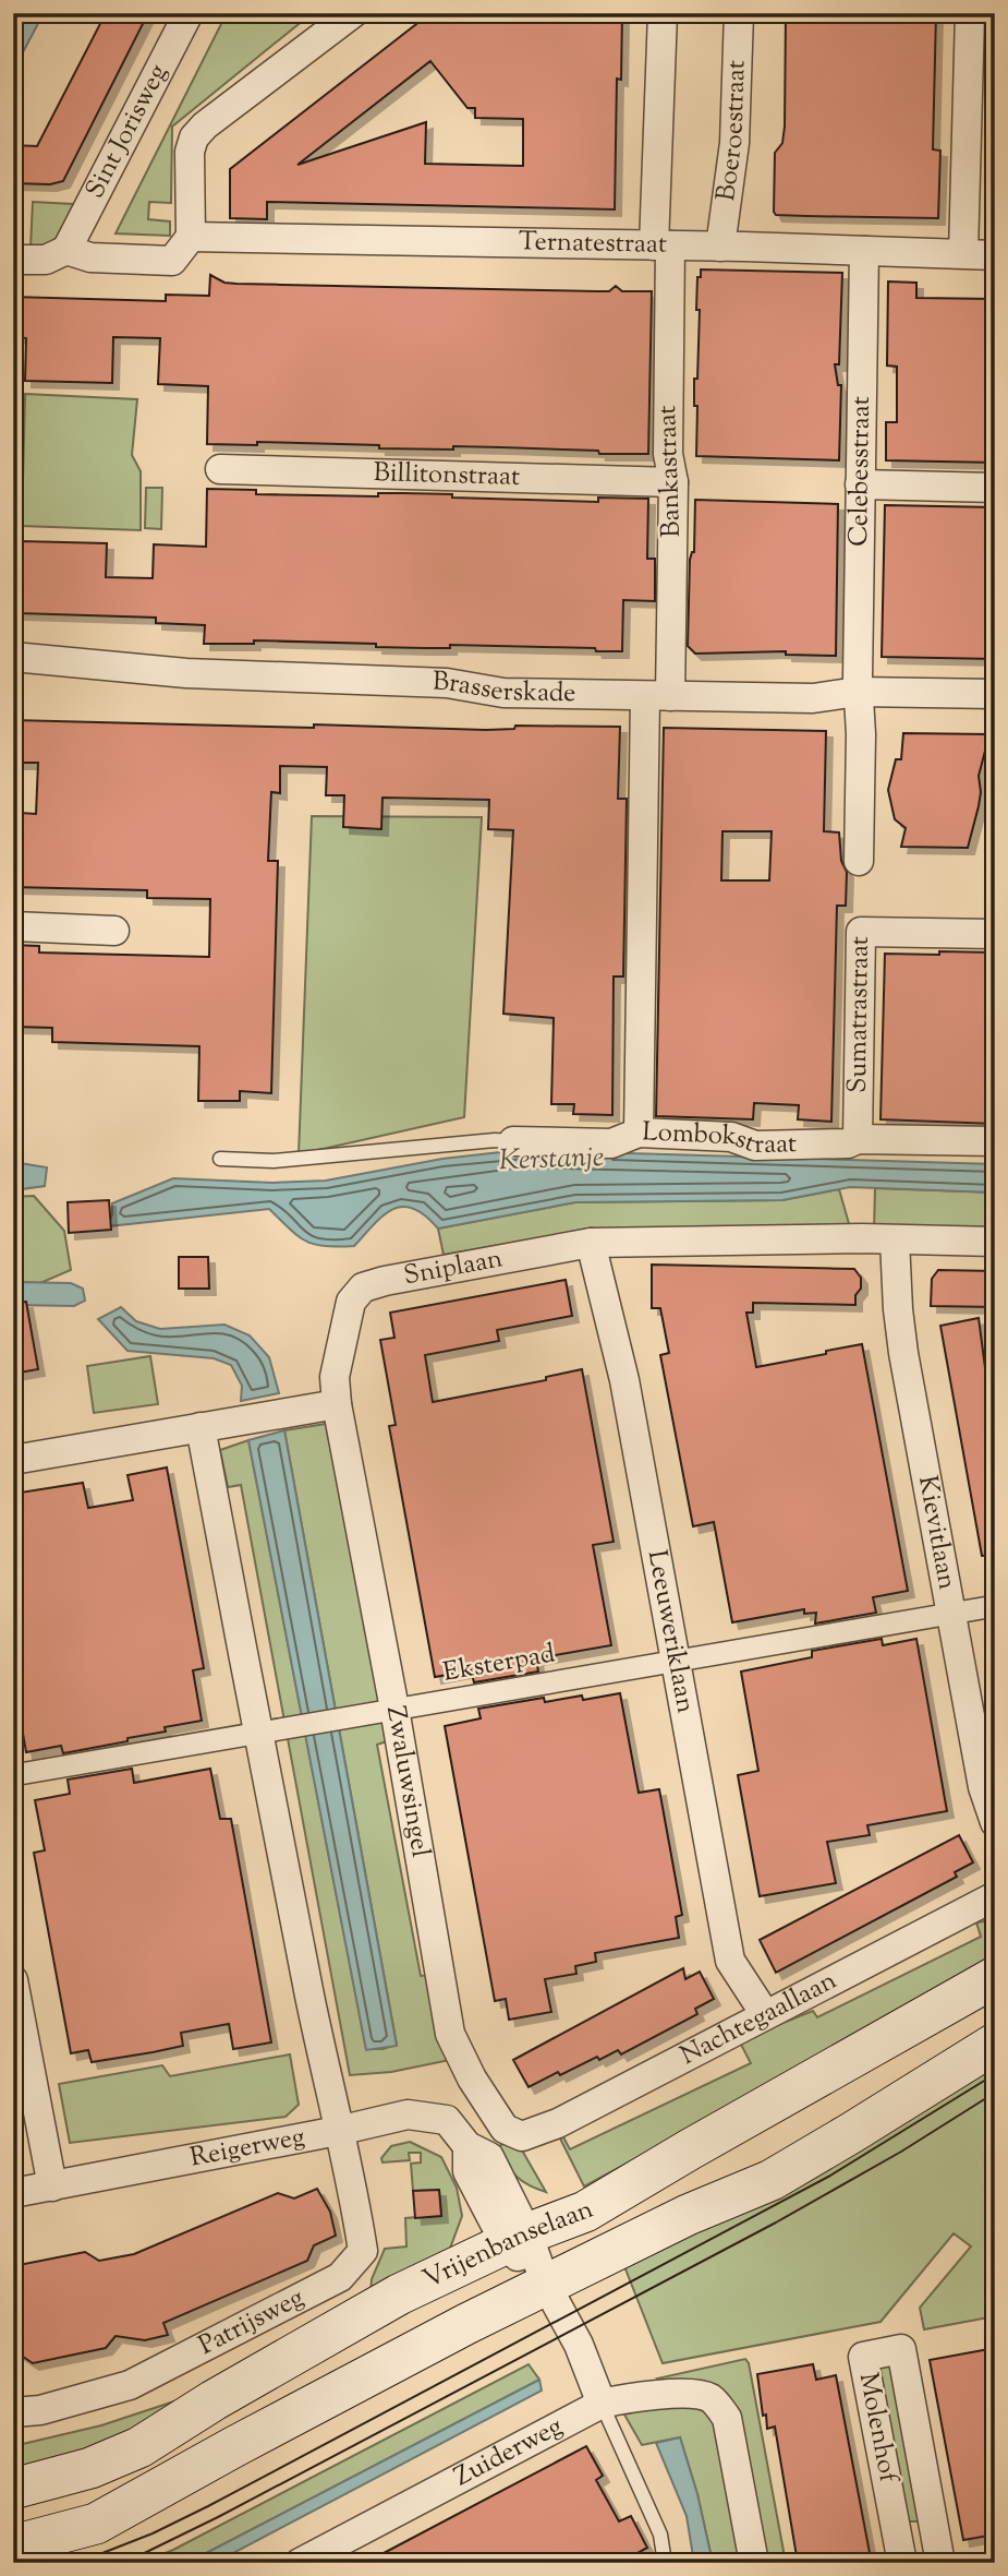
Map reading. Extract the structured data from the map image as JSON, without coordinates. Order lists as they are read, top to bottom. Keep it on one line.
{"streets":{"main road":["Vrijenbanselaan"],"street":["Boeroestraat","Sint Jorisweg","Ternatestraat","Bankastraat","Celebesstraat","Billitonstraat","Brasserskade","Sumatrastraat","Lombokstraat","Sniplaan","Kievitlaan","Leeuweriklaan","Eksterpad","Zwaluwsingel","Nachtegaallaan","Reigerweg","Patrijsweg","Molenhof","Zuiderweg"]},"crossings":[["Boeroestraat","Ternatestraat"],["Ternatestraat","Bankastraat"],["Ternatestraat","Celebesstraat"],["Bankastraat","Billitonstraat"],["Bankastraat","Brasserskade"],["Bankastraat","Lombokstraat"],["Celebesstraat","Brasserskade"],["Sumatrastraat","Lombokstraat"],["Sniplaan","Kievitlaan"],["Sniplaan","Leeuweriklaan"],["Sniplaan","Zwaluwsingel"],["Kievitlaan","Eksterpad"],["Leeuweriklaan","Eksterpad"],["Leeuweriklaan","Nachtegaallaan"],["Eksterpad","Zwaluwsingel"],["Zwaluwsingel","Nachtegaallaan"],["Reigerweg","Vrijenbanselaan"],["Reigerweg","Patrijsweg"]],"water":["Kerstanje"]}
